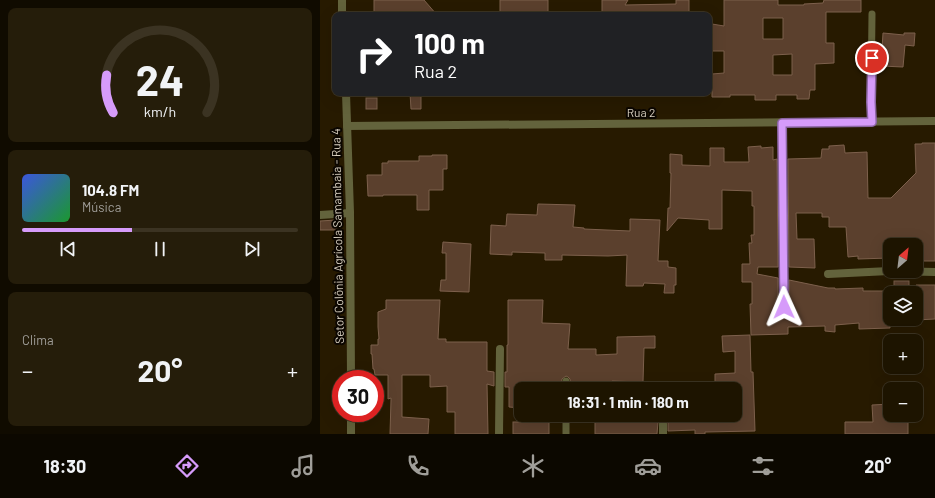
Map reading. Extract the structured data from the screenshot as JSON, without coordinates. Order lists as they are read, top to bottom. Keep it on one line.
{"streets":{"street":["Rua 2","Setor Colônia Agrícola Samambaia - Rua 4"]},"crossings":[["Rua 2","Setor Colônia Agrícola Samambaia - Rua 4"]],"north":"top right","page":{"turn":["100 m","Rua 2"],"song":["104.8 FM","Música"],"map_buttons":["+","−"],"tile":"Clima","heat":["−","20°","+"],"limit":"30","trip":"18:31 · 1 min · 180 m","tabs":["18:30","20°"],"gauge":["24","km/h"]}}
